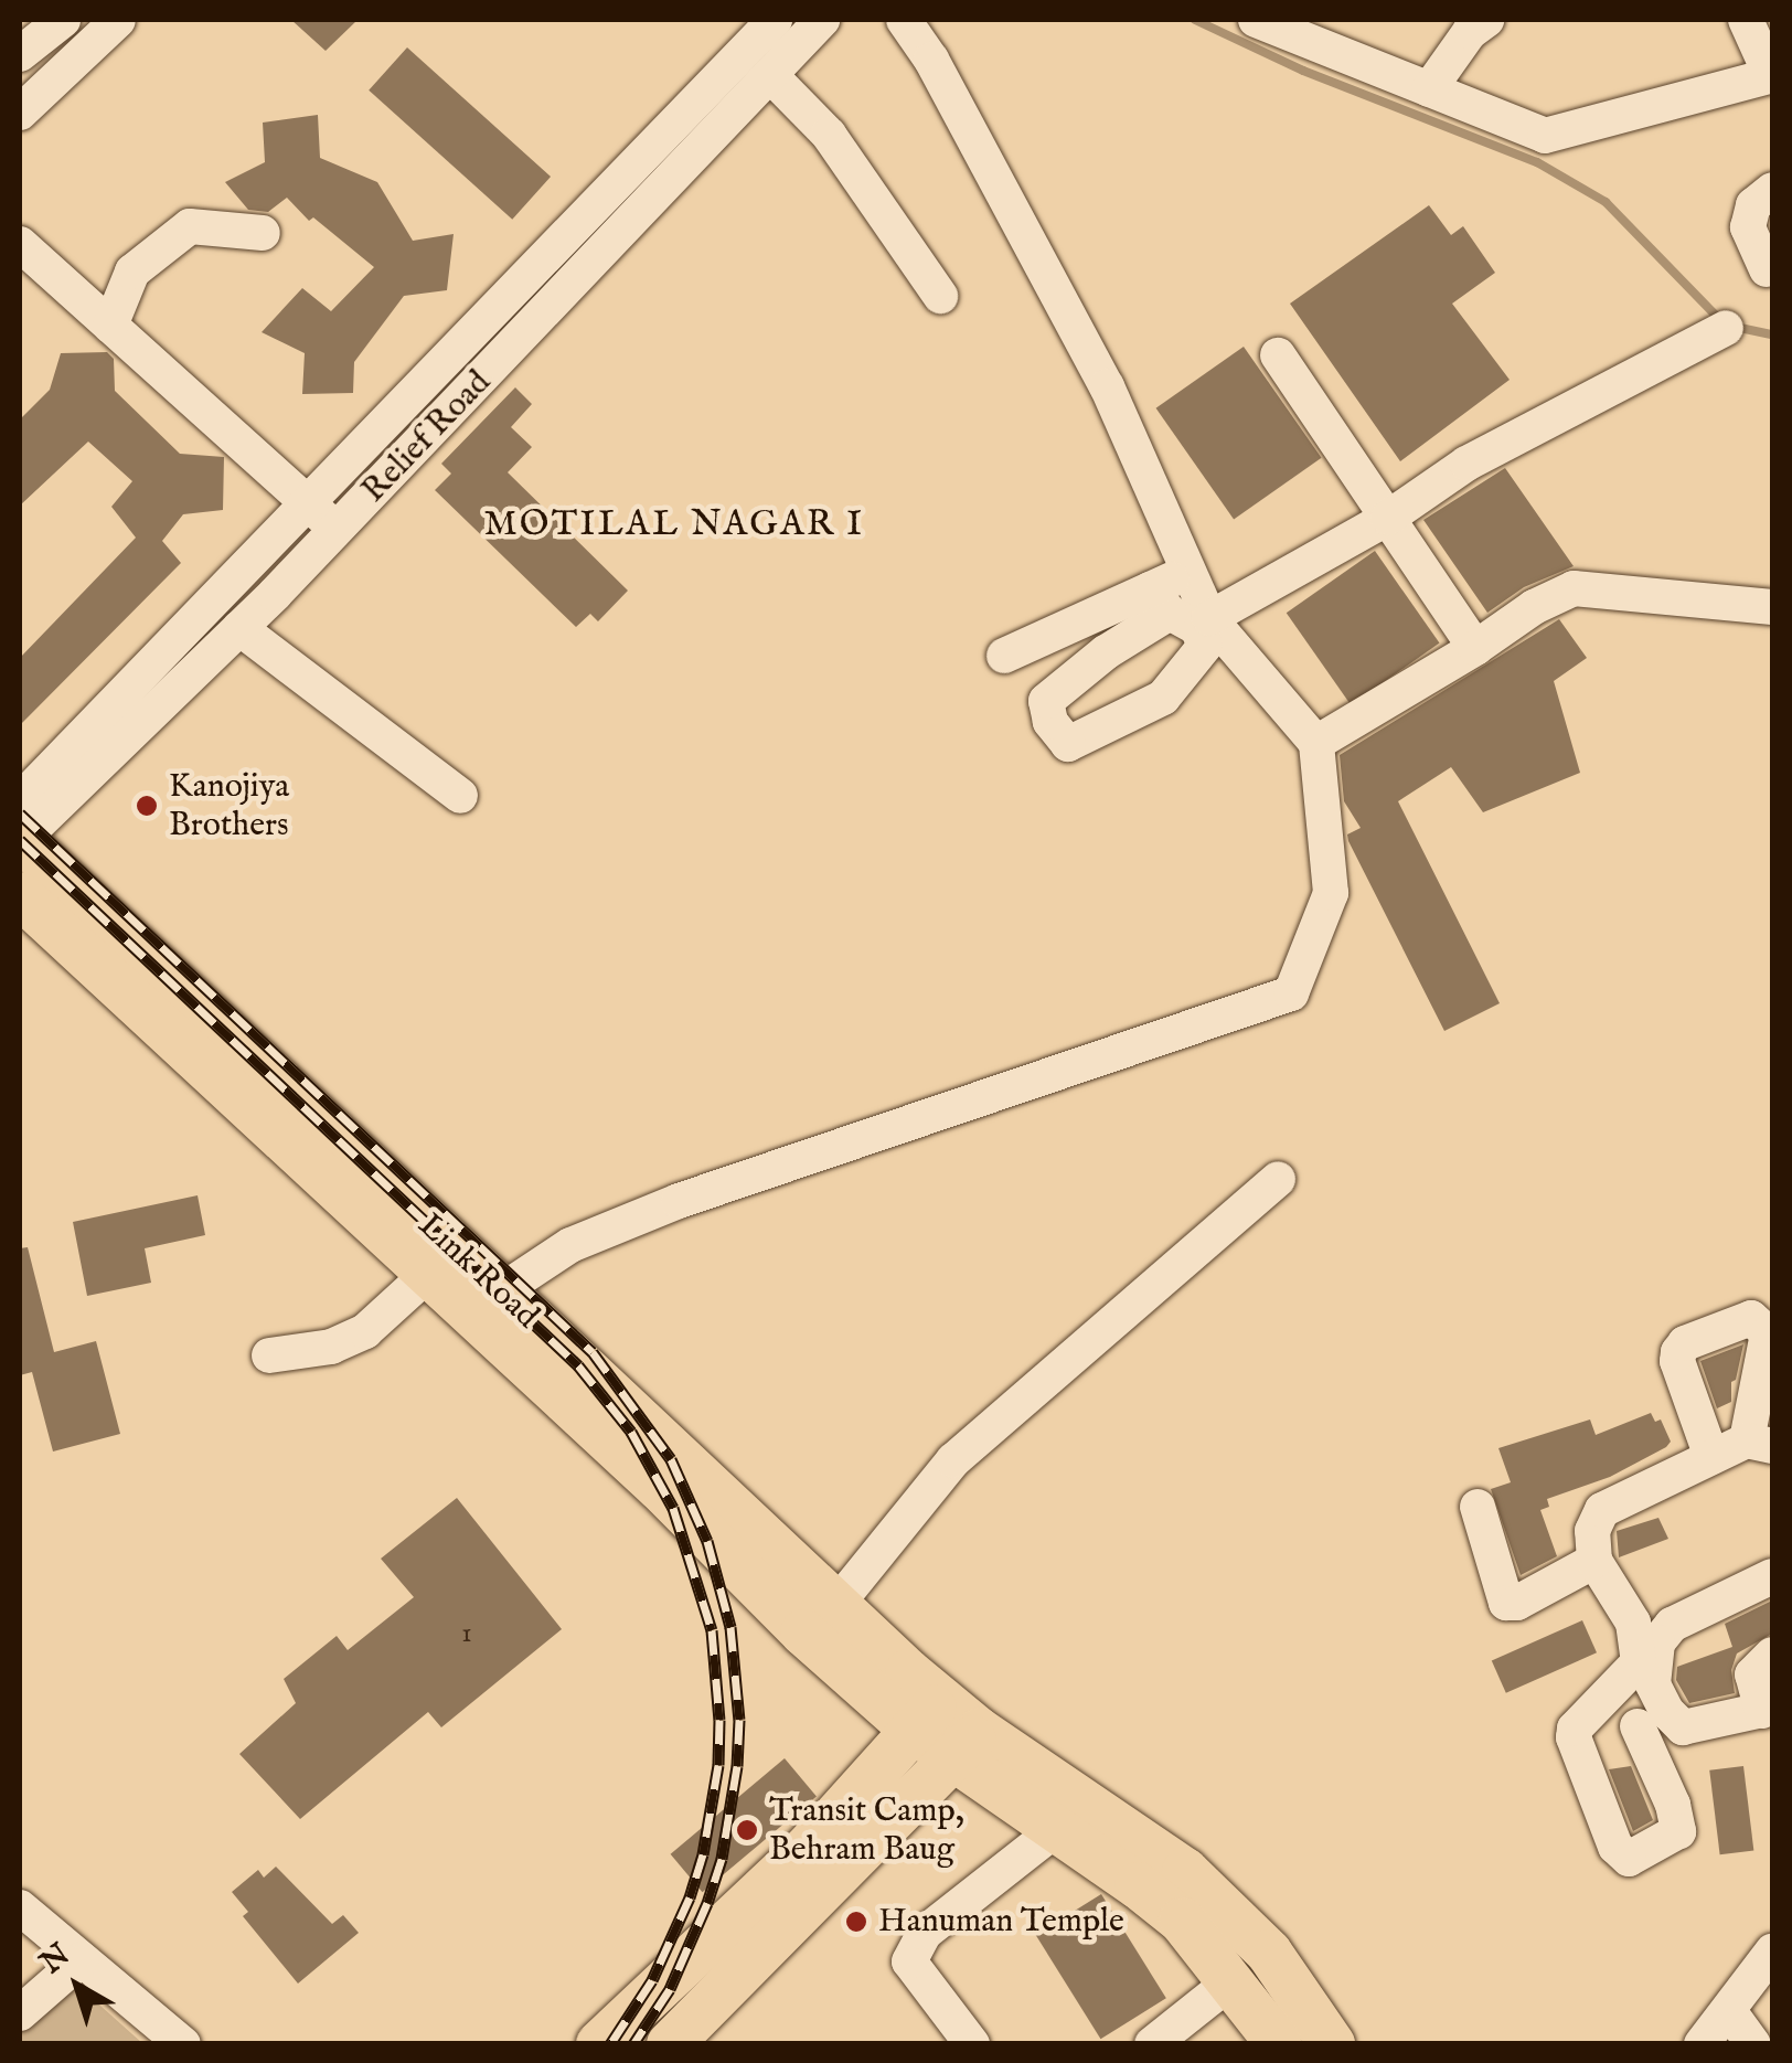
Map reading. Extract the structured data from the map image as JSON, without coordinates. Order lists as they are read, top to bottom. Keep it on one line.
{"streets":{"main road":["Link Road"],"street":["Relief Road"]},"crossings":[["Relief Road","Link Road"]],"districts":["MOTILAL NAGAR I"],"places":["Kanojiya Brothers","Transit Camp, Behram Baug","Hanuman Temple"],"house_numbers":["1"],"north":"top left"}
